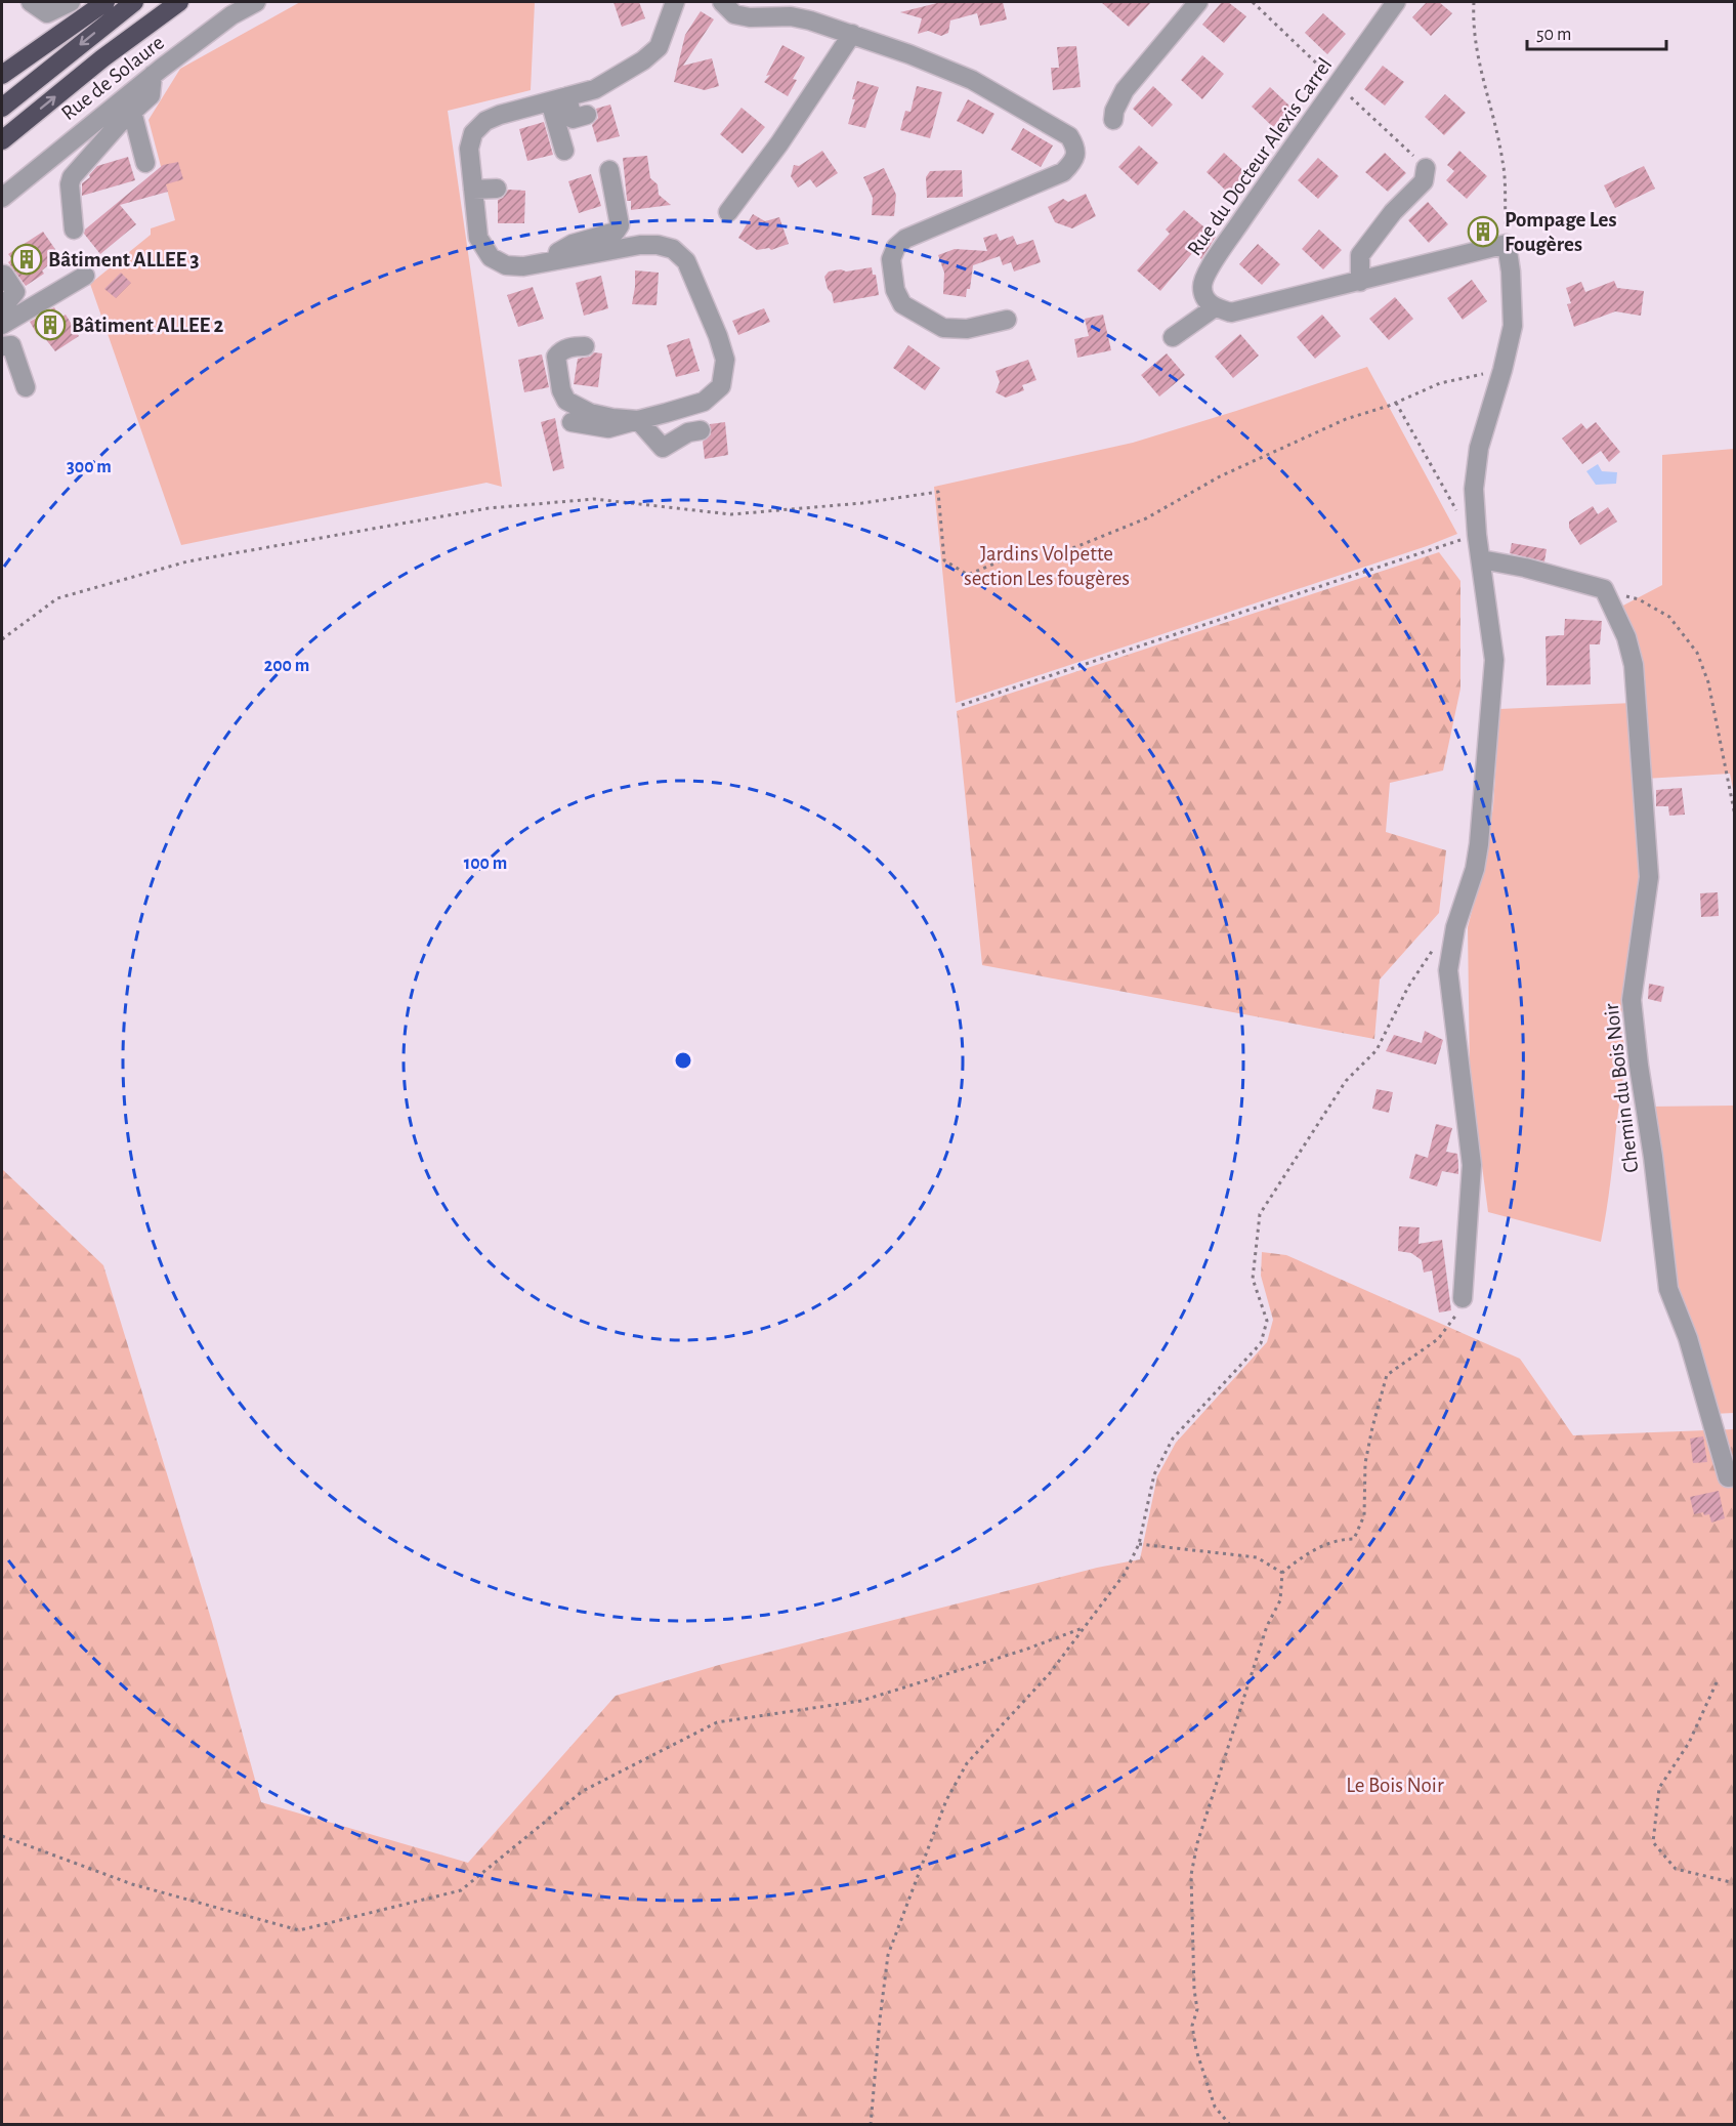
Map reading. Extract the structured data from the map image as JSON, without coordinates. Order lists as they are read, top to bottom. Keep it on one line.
{"streets":{"street":["Rue de Solaure","Rue du Docteur Alexis Carrel","Chemin du Bois Noir"]},"parks":["Jardins Volpette section Les fougères","Le Bois Noir"],"places":{"building":["Pompage Les Fougères","Bâtiment ALLEE 3","Bâtiment ALLEE 2"]},"scale_bar":"50 m","rings":["300 m","200 m","100 m"]}
